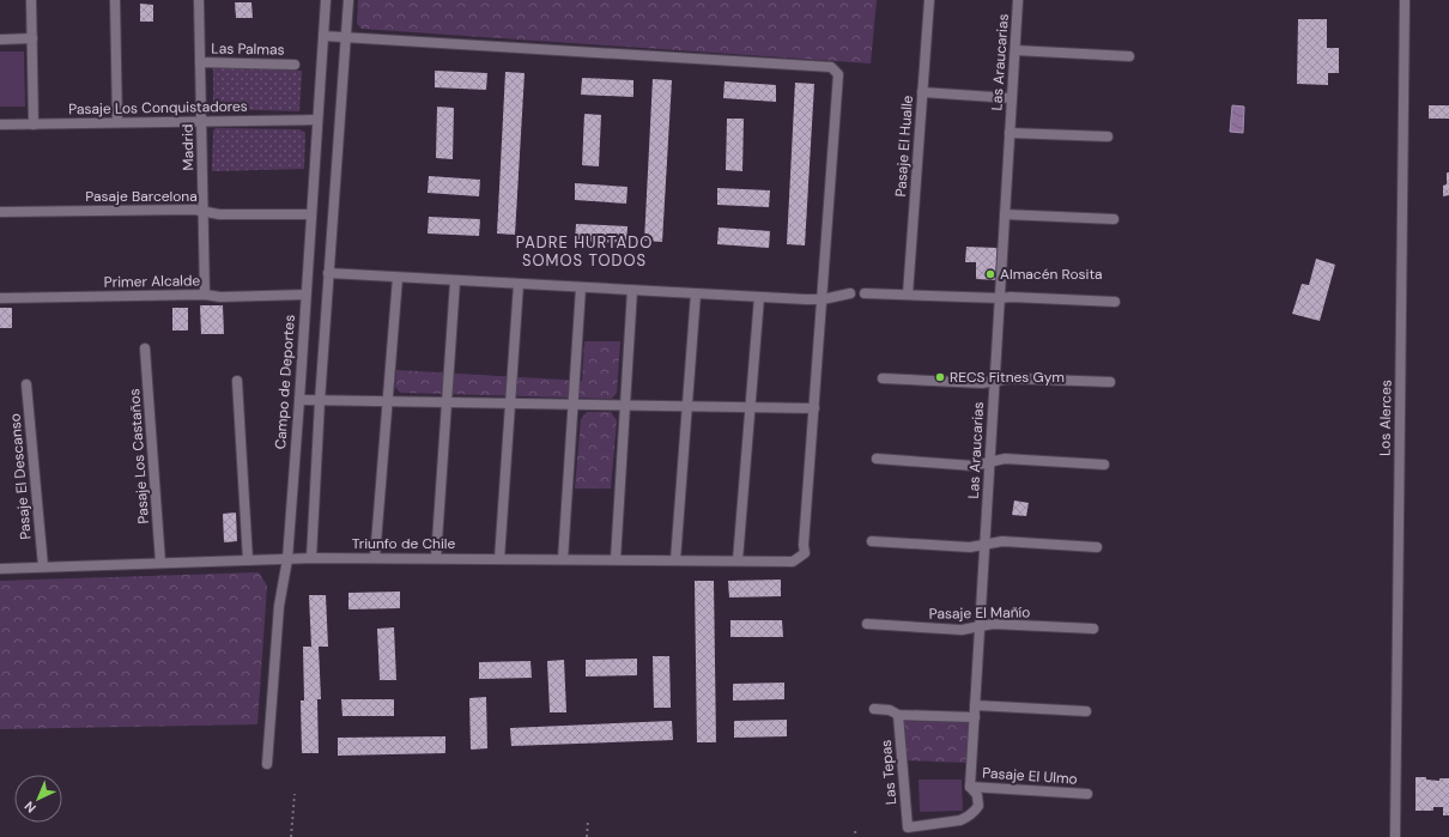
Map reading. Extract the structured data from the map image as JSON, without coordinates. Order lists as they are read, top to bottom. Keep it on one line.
{"streets":{"street":["Las Palmas","Las Araucarias","Pasaje Los Conquistadores","Pasaje El Hualle","Madrid","Pasaje Barcelona","Primer Alcalde","Campo de Deportes","Los Alerces","Pasaje Los Castaños","Pasaje El Descanso","Triunfo de Chile","Pasaje El Mañío","Las Tepas","Pasaje El Ulmo"]},"crossings":[["Las Palmas","Madrid"],["Las Araucarias","Pasaje El Mañío"],["Las Araucarias","Las Tepas"],["Las Araucarias","Pasaje El Ulmo"],["Pasaje Los Conquistadores","Madrid"],["Pasaje Los Conquistadores","Campo de Deportes"],["Madrid","Pasaje Barcelona"],["Madrid","Primer Alcalde"],["Pasaje Barcelona","Campo de Deportes"],["Primer Alcalde","Campo de Deportes"],["Campo de Deportes","Triunfo de Chile"],["Pasaje Los Castaños","Triunfo de Chile"],["Pasaje El Descanso","Triunfo de Chile"],["Las Tepas","Pasaje El Ulmo"]],"districts":["PADRE HURTADO SOMOS TODOS"],"places":["Almacén Rosita","RECS Fitnes Gym"],"north":"bottom left"}
